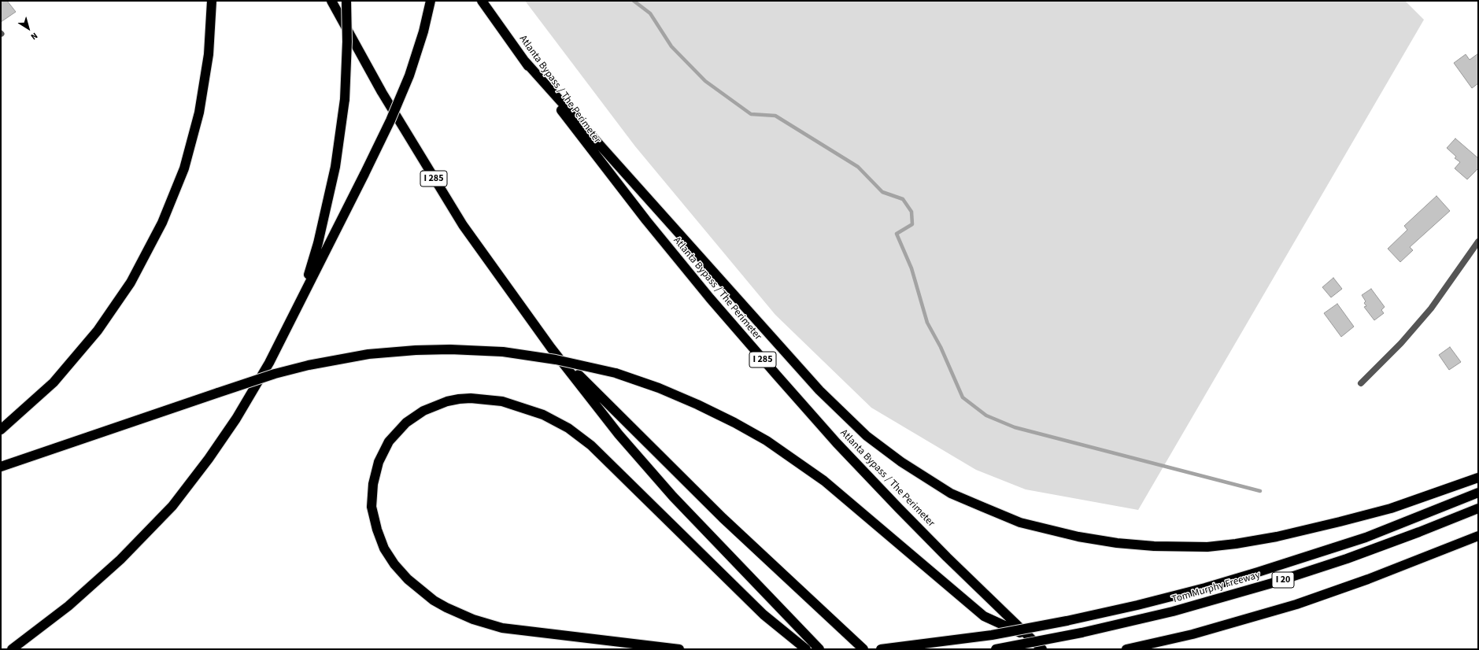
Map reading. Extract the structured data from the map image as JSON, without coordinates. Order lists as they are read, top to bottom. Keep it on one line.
{"streets":{"highway":["Atlanta Bypass / The Perimeter","I 285","I 20","Tom Murphy Freeway"]},"north":"bottom right"}
